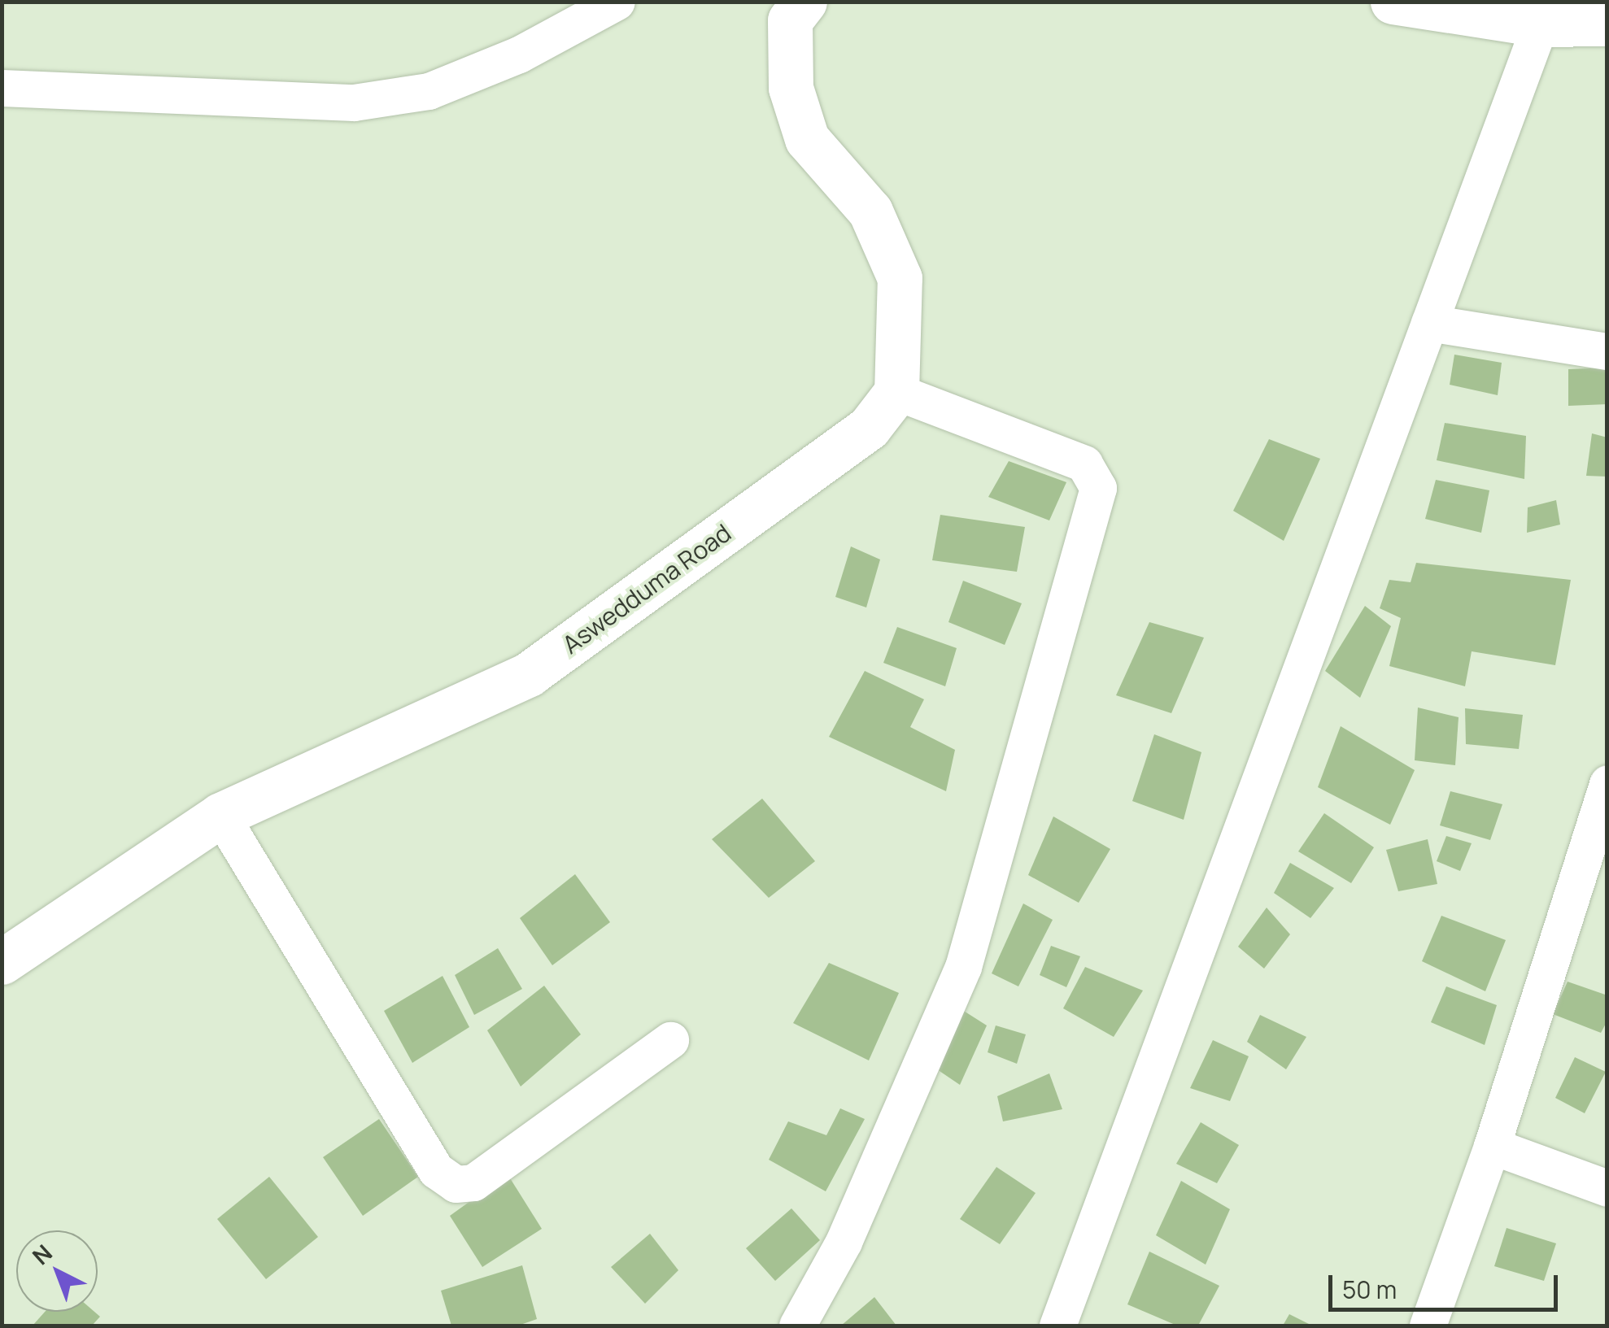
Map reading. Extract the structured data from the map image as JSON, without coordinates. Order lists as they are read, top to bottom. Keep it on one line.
{"streets":{"street":["Aswedduma Road"]},"scale_bar":"50 m","north":"top left"}
